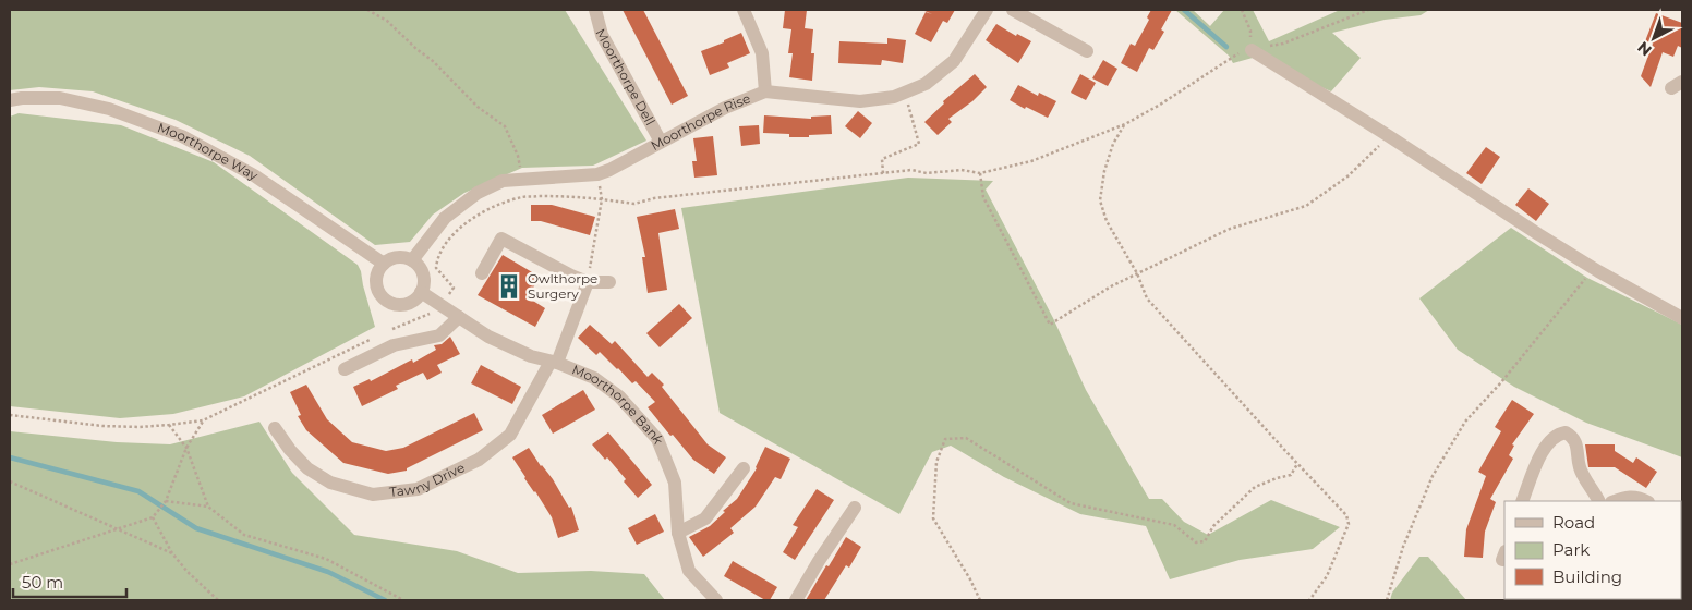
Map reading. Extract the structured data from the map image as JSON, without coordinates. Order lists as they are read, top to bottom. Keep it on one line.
{"streets":{"street":["Moorthorpe Dell","Moorthorpe Rise","Moorthorpe Way","Moorthorpe Bank","Tawny Drive"]},"crossings":[["Moorthorpe Dell","Moorthorpe Rise"],["Moorthorpe Rise","Moorthorpe Way"],["Moorthorpe Rise","Moorthorpe Bank"],["Moorthorpe Way","Moorthorpe Bank"],["Moorthorpe Bank","Tawny Drive"]],"places":{"building":["Owlthorpe Surgery"]},"legend":["Road","Park","Building"],"scale_bar":"50 m","north":"bottom left"}
